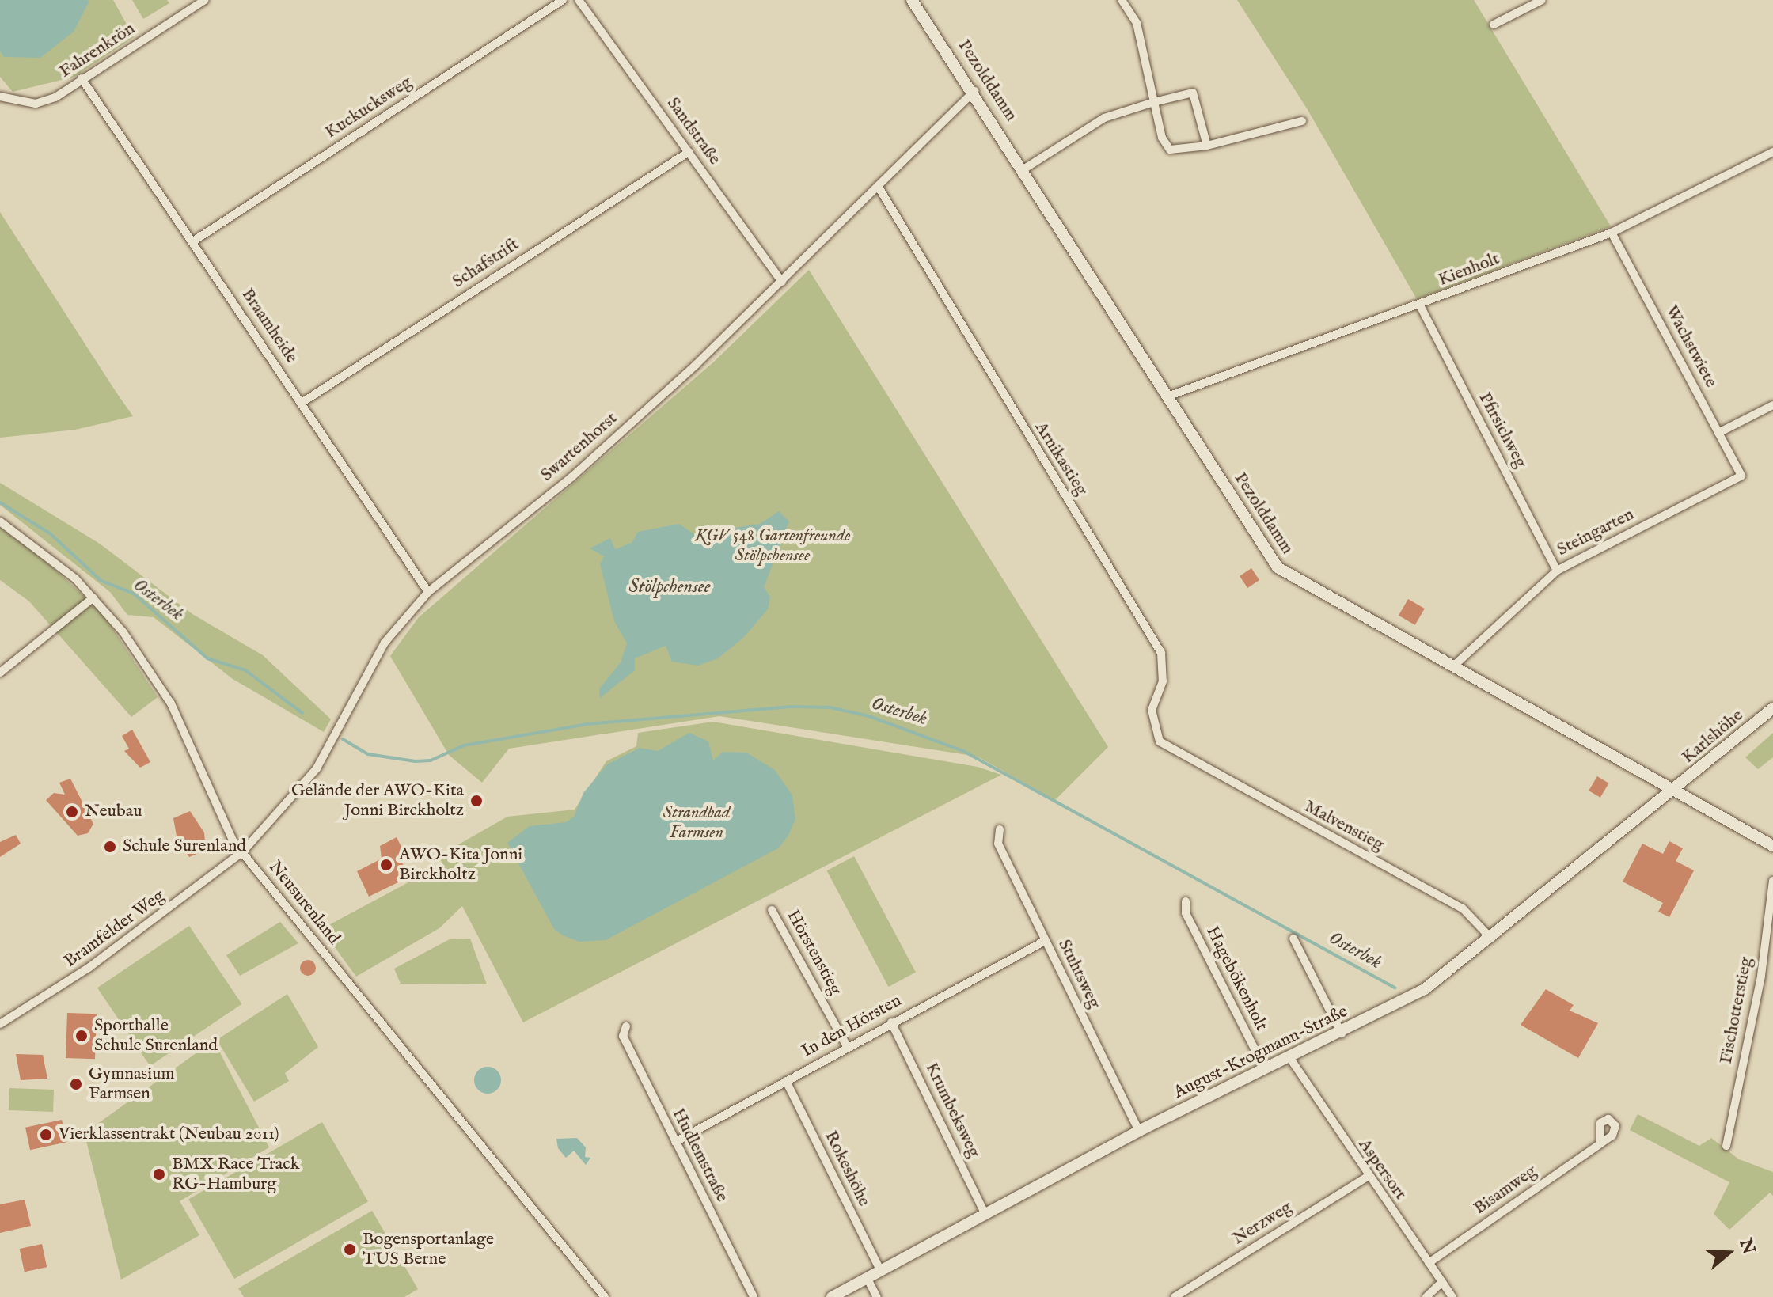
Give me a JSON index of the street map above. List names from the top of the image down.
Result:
{
  "streets": {
    "street": [
      "Fahrenkrön",
      "Pezolddamm",
      "Kuckucksweg",
      "Sandstraße",
      "Schafstrift",
      "Kienholt",
      "Braamheide",
      "Wachstwiete",
      "Pfirsichweg",
      "Swartenhorst",
      "Arnikastieg",
      "Steingarten",
      "Karlshöhe",
      "Malvenstieg",
      "Neusurenland",
      "Bramfelder Weg",
      "Hörstenstieg",
      "Stuhtsweg",
      "Hagebökenholt",
      "Fischotterstieg",
      "In den Hörsten",
      "August-Krogmann-Straße",
      "Krumbeksweg",
      "Hudlemstraße",
      "Rokeshöhe",
      "Aspersort",
      "Bisamweg",
      "Nerzweg"
    ]
  },
  "crossings": [
    ["Fahrenkrön", "Braamheide"],
    ["Pezolddamm", "Kienholt"],
    ["Pezolddamm", "Swartenhorst"],
    ["Pezolddamm", "Steingarten"],
    ["Pezolddamm", "Karlshöhe"],
    ["Pezolddamm", "August-Krogmann-Straße"],
    ["Kuckucksweg", "Braamheide"],
    ["Sandstraße", "Schafstrift"],
    ["Sandstraße", "Swartenhorst"],
    ["Schafstrift", "Braamheide"],
    ["Kienholt", "Wachstwiete"],
    ["Kienholt", "Pfirsichweg"],
    ["Braamheide", "Swartenhorst"],
    ["Wachstwiete", "Steingarten"],
    ["Pfirsichweg", "Steingarten"],
    ["Swartenhorst", "Arnikastieg"],
    ["Swartenhorst", "Neusurenland"],
    ["Swartenhorst", "Bramfelder Weg"],
    ["Arnikastieg", "Malvenstieg"],
    ["Karlshöhe", "August-Krogmann-Straße"],
    ["Malvenstieg", "August-Krogmann-Straße"],
    ["Neusurenland", "Bramfelder Weg"],
    ["Hörstenstieg", "In den Hörsten"],
    ["Stuhtsweg", "In den Hörsten"],
    ["Stuhtsweg", "August-Krogmann-Straße"],
    ["Hagebökenholt", "August-Krogmann-Straße"],
    ["In den Hörsten", "Krumbeksweg"],
    ["In den Hörsten", "Hudlemstraße"],
    ["In den Hörsten", "Rokeshöhe"],
    ["August-Krogmann-Straße", "Krumbeksweg"],
    ["August-Krogmann-Straße", "Rokeshöhe"],
    ["August-Krogmann-Straße", "Aspersort"],
    ["Aspersort", "Bisamweg"],
    ["Aspersort", "Nerzweg"]
  ],
  "water": ["Stölpchensee", "Osterbek"],
  "parks": ["KGV 548 Gartenfreunde Stölpchensee", "Strandbad Farmsen"],
  "places": [
    "Gelände der AWO-Kita Jonni Birckholtz",
    "Neubau",
    "Schule Surenland",
    "AWO-Kita Jonni Birckholtz",
    "Sporthalle Schule Surenland",
    "Gymnasium Farmsen",
    "Vierklassentrakt (Neubau 2011)",
    "BMX Race Track RG-Hamburg",
    "Bogensportanlage TUS Berne"
  ],
  "north": "right"
}
